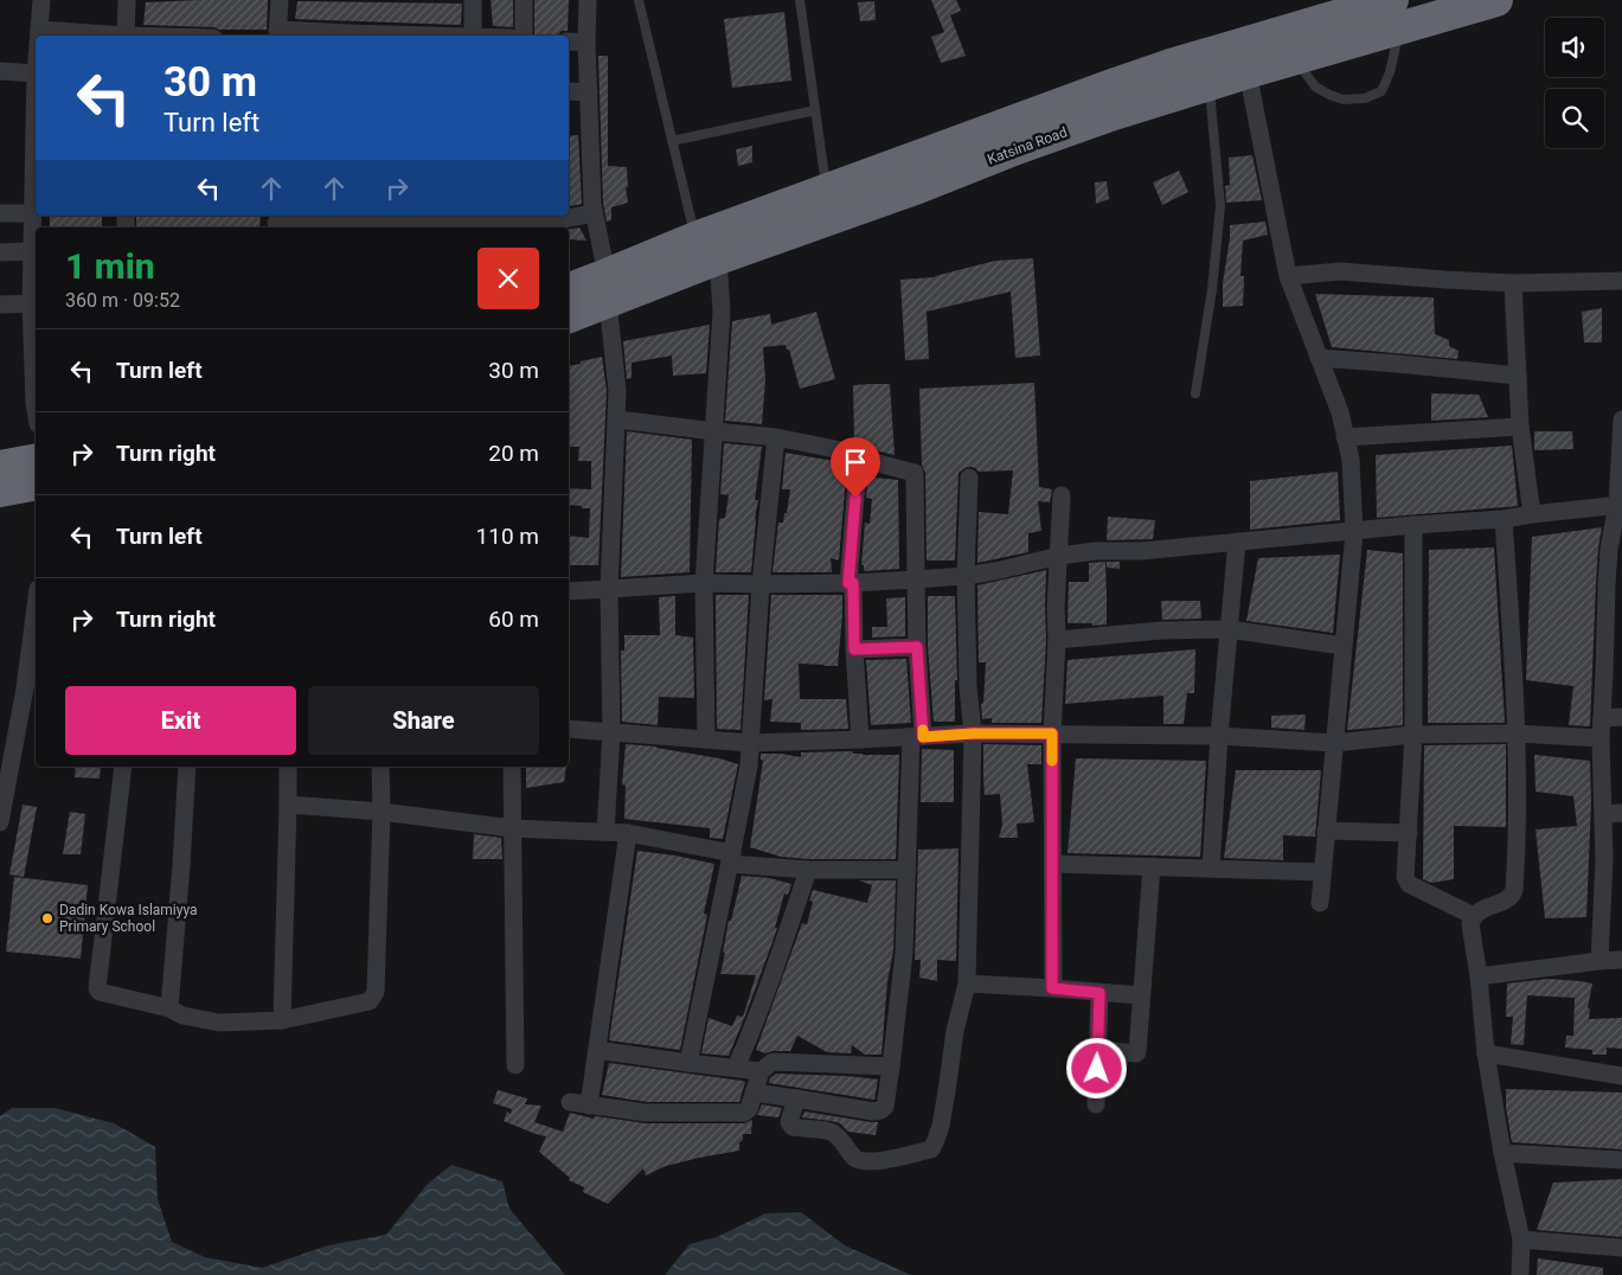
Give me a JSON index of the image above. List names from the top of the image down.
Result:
{
  "streets": {
    "highway": ["Katsina Road"]
  },
  "places": ["Dadin Kowa Islamiyya Primary School"],
  "page": {
    "turn": ["30 m", "Turn left"],
    "heading": ["1 min", "360 m · 09:52"],
    "list": [
      {
        "name": "Turn left",
        "value": "30 m"
      },
      {
        "name": "Turn right",
        "value": "20 m"
      },
      {
        "name": "Turn left",
        "value": "110 m"
      },
      {
        "name": "Turn right",
        "value": "60 m"
      }
    ],
    "buttons": ["Exit", "Share"]
  }
}
